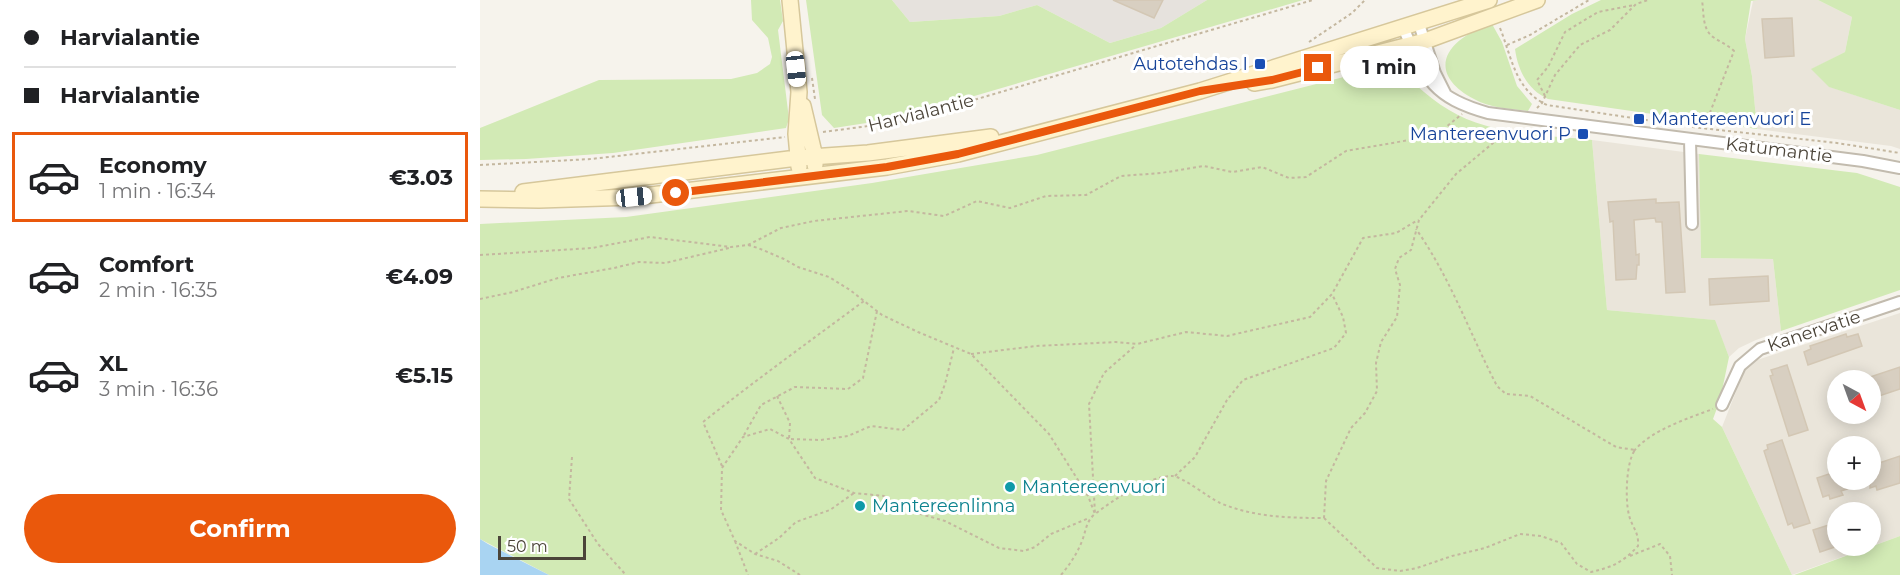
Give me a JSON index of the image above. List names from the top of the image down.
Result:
{
  "streets": {
    "main road": ["Harvialantie"],
    "street": ["Katumantie", "Kanervatie"]
  },
  "crossings": [
    ["Harvialantie", "Katumantie"]
  ],
  "places": {
    "transit": ["Autotehdas I", "Mantereenvuori E", "Mantereenvuori P"],
    "other": ["Mantereenvuori", "Mantereenlinna"]
  },
  "scale_bar": "50 m",
  "north": "bottom right",
  "page": {
    "banner": ["Harvialantie", "Harvialantie"],
    "bubble": "1 min",
    "list": [
      {
        "name": "Economy",
        "note": "1 min · 16:34",
        "value": "€3.03"
      },
      {
        "name": "Comfort",
        "note": "2 min · 16:35",
        "value": "€4.09"
      },
      {
        "name": "XL",
        "note": "3 min · 16:36",
        "value": "€5.15"
      }
    ],
    "map_buttons": ["+", "−"],
    "buttons": "Confirm",
    "scale": "50 m"
  }
}
